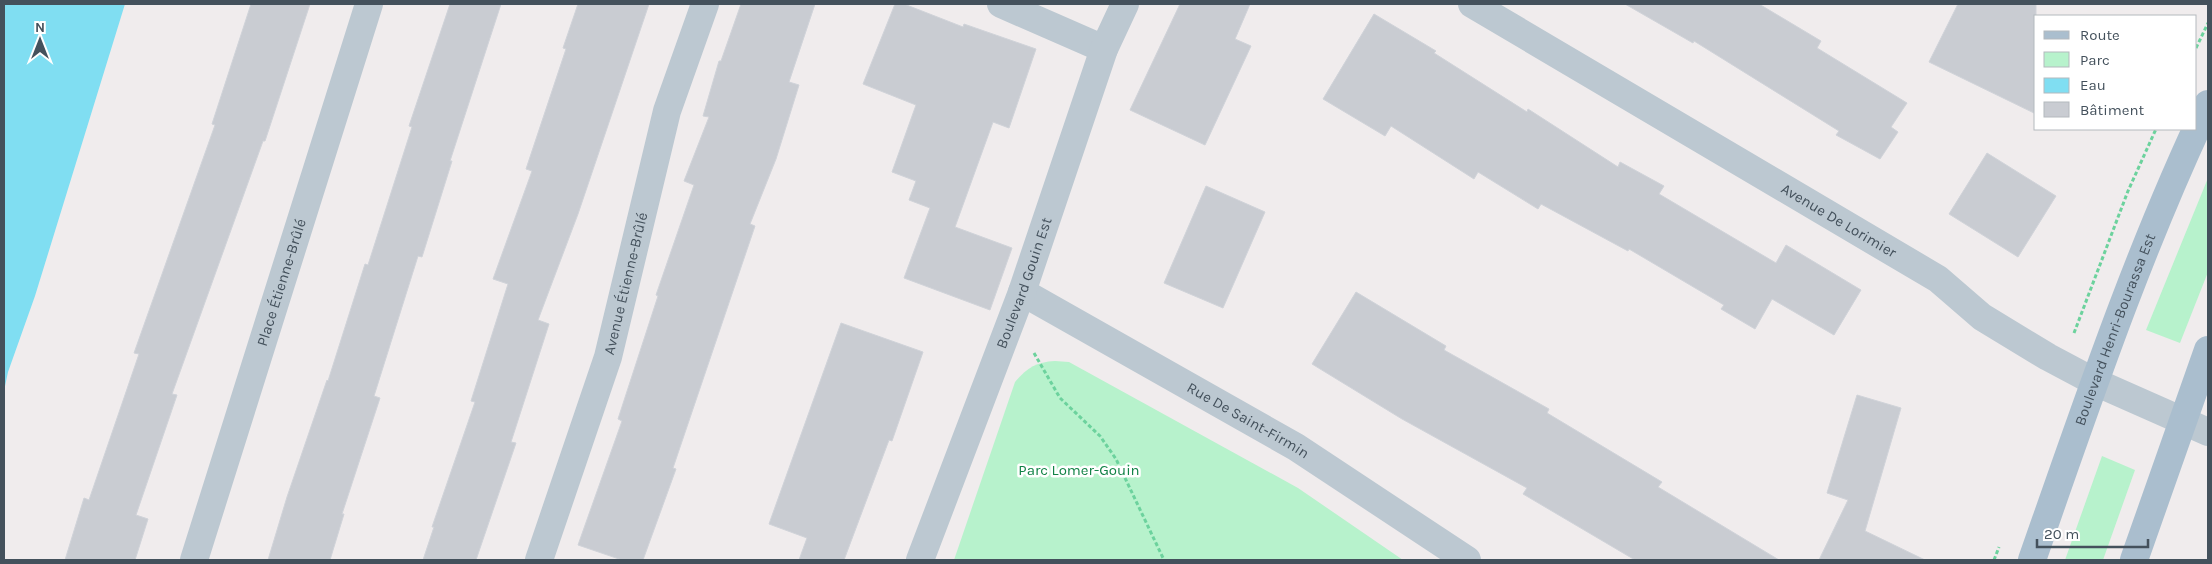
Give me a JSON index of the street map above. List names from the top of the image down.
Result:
{
  "streets": {
    "main road": ["Boulevard Henri-Bourassa Est"],
    "street": [
      "Avenue De Lorimier",
      "Place Étienne-Brûlé",
      "Boulevard Gouin Est",
      "Avenue Étienne-Brûlé",
      "Rue De Saint-Firmin"
    ]
  },
  "crossings": [
    ["Avenue De Lorimier", "Boulevard Henri-Bourassa Est"],
    ["Boulevard Gouin Est", "Rue De Saint-Firmin"]
  ],
  "parks": ["Parc Lomer-Gouin"],
  "legend": [
    "Route",
    "Parc",
    "Eau",
    "Bâtiment"
  ],
  "scale_bar": "20 m",
  "north": "top"
}
